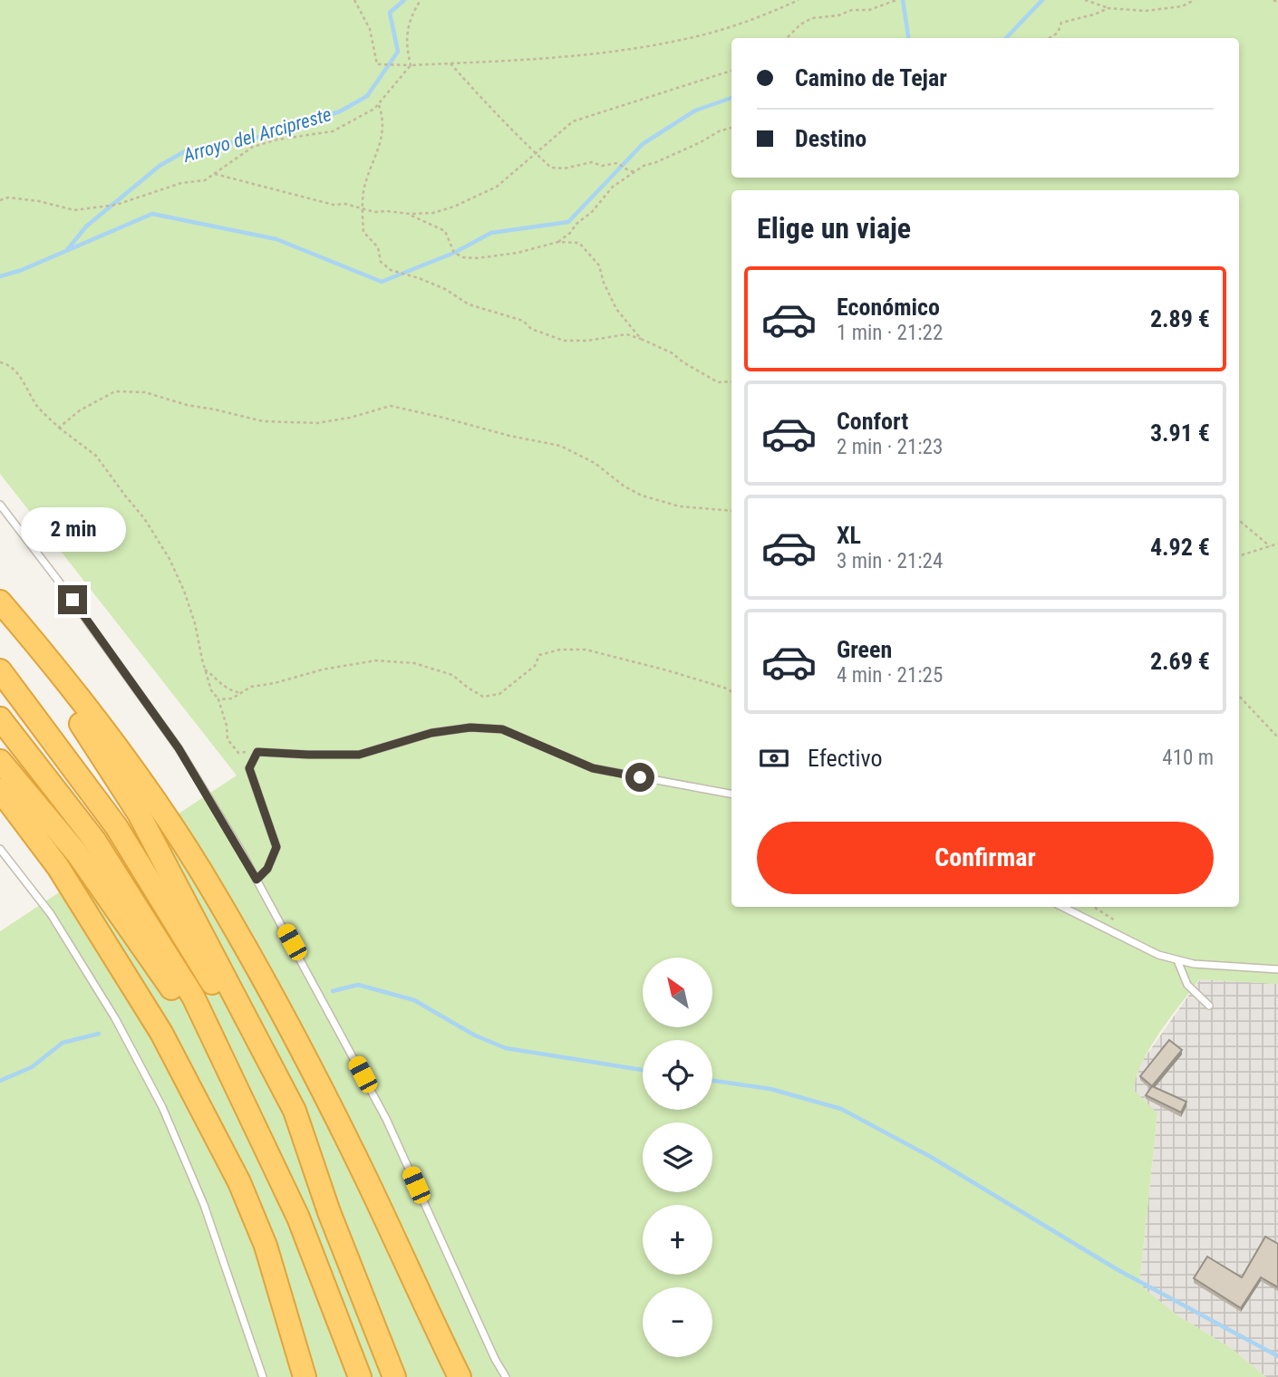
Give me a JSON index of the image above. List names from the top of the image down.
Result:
{
  "water": ["Arroyo del Arcipreste"],
  "north": "top left",
  "page": {
    "banner": ["Camino de Tejar", "Destino"],
    "heading": "Elige un viaje",
    "list": [
      {
        "name": "Económico",
        "note": "1 min · 21:22",
        "value": "2.89 €"
      },
      {
        "name": "Confort",
        "note": "2 min · 21:23",
        "value": "3.91 €"
      },
      {
        "name": "XL",
        "note": "3 min · 21:24",
        "value": "4.92 €"
      },
      {
        "name": "Green",
        "note": "4 min · 21:25",
        "value": "2.69 €"
      }
    ],
    "bubble": "2 min",
    "pay": ["Efectivo", "410 m"],
    "buttons": "Confirmar",
    "map_buttons": ["+", "−"]
  }
}
